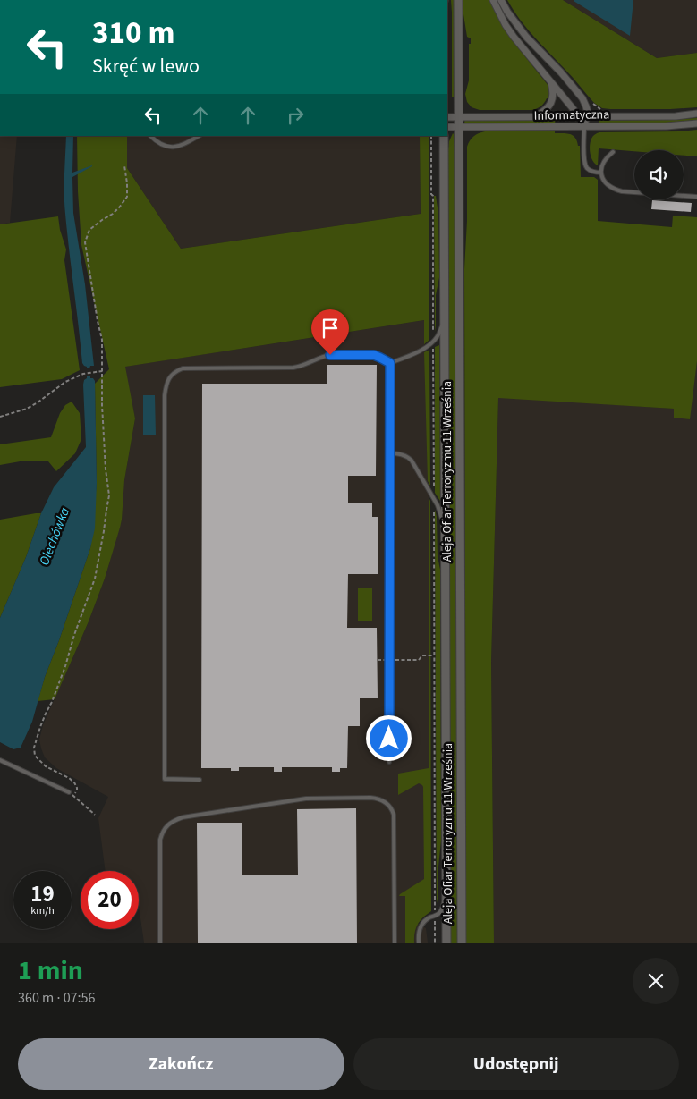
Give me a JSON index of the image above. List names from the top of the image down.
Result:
{
  "streets": {
    "street": ["Informatyczna", "Aleja Ofiar Terroryzmu 11 Września"]
  },
  "crossings": [
    ["Informatyczna", "Aleja Ofiar Terroryzmu 11 Września"]
  ],
  "water": ["Olechówka"],
  "page": {
    "turn": ["310 m", "Skręć w lewo"],
    "speed": "19 km/h",
    "limit": "20",
    "heading": ["1 min", "360 m · 07:56"],
    "buttons": ["Zakończ", "Udostępnij"]
  }
}
